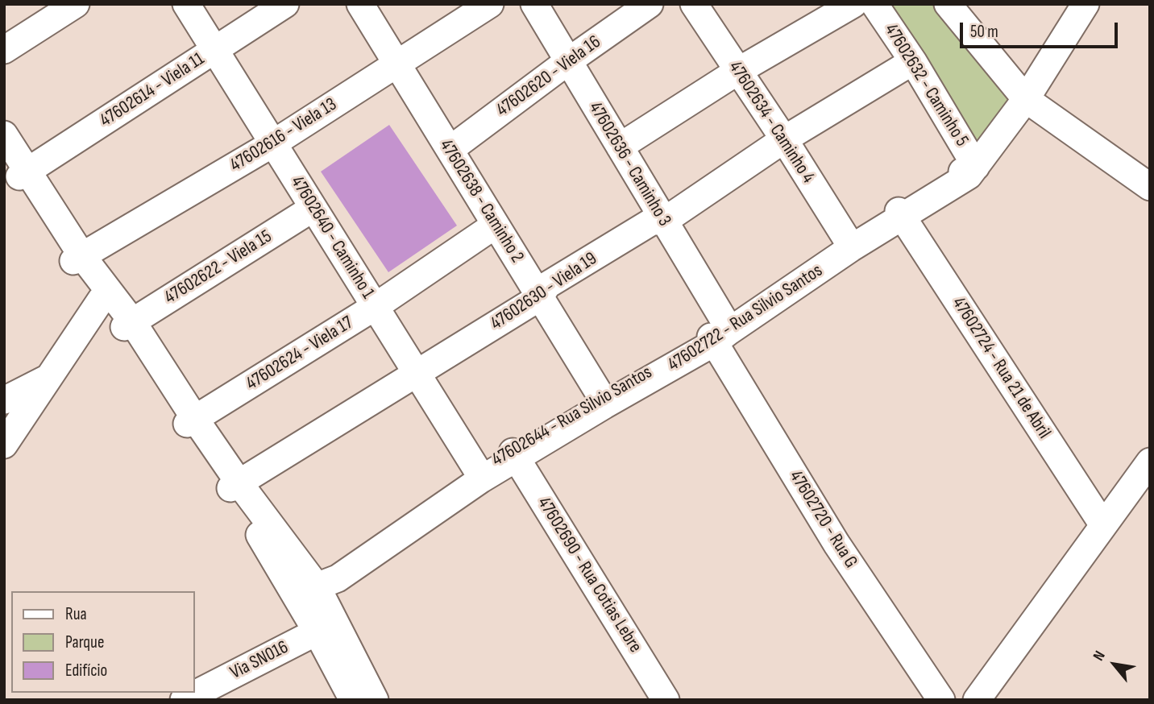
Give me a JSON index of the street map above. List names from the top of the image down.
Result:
{
  "streets": {
    "street": [
      "47602620 - Viela 16",
      "47602632 - Caminho 5",
      "47602614 - Viela 11",
      "47602634 - Caminho 4",
      "47602616 - Viela 13",
      "47602636 - Caminho 3",
      "47602638 - Caminho 2",
      "47602640 - Caminho 1",
      "47602622 - Viela 15",
      "47602630 - Viela 19",
      "47602722 - Rua Silvio Santos",
      "47602624 - Viela 17",
      "47602724 - Rua 21 de Abril",
      "47602644 - Rua Silvio Santos",
      "47602720 - Rua G",
      "47602690 - Rua Cotias Lebre",
      "Via SN016"
    ]
  },
  "crossings": [
    ["47602620 - Viela 16", "47602636 - Caminho 3"],
    ["47602620 - Viela 16", "47602638 - Caminho 2"],
    ["47602632 - Caminho 5", "47602630 - Viela 19"],
    ["47602632 - Caminho 5", "47602644 - Rua Silvio Santos"],
    ["47602614 - Viela 11", "47602640 - Caminho 1"],
    ["47602634 - Caminho 4", "47602630 - Viela 19"],
    ["47602634 - Caminho 4", "47602644 - Rua Silvio Santos"],
    ["47602616 - Viela 13", "47602638 - Caminho 2"],
    ["47602616 - Viela 13", "47602640 - Caminho 1"],
    ["47602636 - Caminho 3", "47602630 - Viela 19"],
    ["47602636 - Caminho 3", "47602722 - Rua Silvio Santos"],
    ["47602636 - Caminho 3", "47602644 - Rua Silvio Santos"],
    ["47602636 - Caminho 3", "47602720 - Rua G"],
    ["47602638 - Caminho 2", "47602630 - Viela 19"],
    ["47602638 - Caminho 2", "47602624 - Viela 17"],
    ["47602638 - Caminho 2", "47602644 - Rua Silvio Santos"],
    ["47602640 - Caminho 1", "47602622 - Viela 15"],
    ["47602640 - Caminho 1", "47602630 - Viela 19"],
    ["47602640 - Caminho 1", "47602624 - Viela 17"],
    ["47602640 - Caminho 1", "47602644 - Rua Silvio Santos"],
    ["47602722 - Rua Silvio Santos", "47602724 - Rua 21 de Abril"],
    ["47602722 - Rua Silvio Santos", "47602644 - Rua Silvio Santos"],
    ["47602722 - Rua Silvio Santos", "47602720 - Rua G"],
    ["47602722 - Rua Silvio Santos", "47602690 - Rua Cotias Lebre"],
    ["47602724 - Rua 21 de Abril", "47602644 - Rua Silvio Santos"],
    ["47602644 - Rua Silvio Santos", "47602720 - Rua G"],
    ["47602644 - Rua Silvio Santos", "47602690 - Rua Cotias Lebre"]
  ],
  "legend": ["Rua", "Parque", "Edifício"],
  "scale_bar": "50 m",
  "north": "top left"
}
